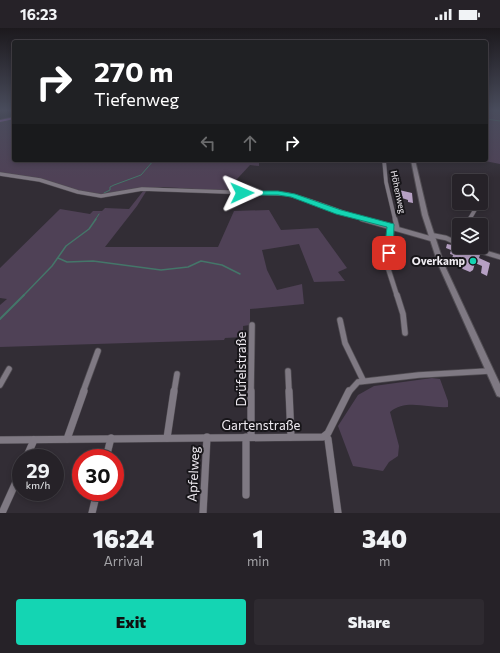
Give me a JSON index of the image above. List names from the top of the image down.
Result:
{
  "streets": {
    "street": [
      "Höhenweg",
      "Drüfelstraße",
      "Gartenstraße",
      "Apfelweg"
    ]
  },
  "crossings": [
    ["Drüfelstraße", "Gartenstraße"],
    ["Gartenstraße", "Apfelweg"]
  ],
  "places": ["Overkamp"],
  "page": {
    "status": "16:23",
    "turn": ["270 m", "Tiefenweg"],
    "speed": "29 km/h",
    "limit": "30",
    "eta": [
      "16:24",
      "Arrival",
      "1",
      "min",
      "340",
      "m"
    ],
    "buttons": ["Exit", "Share"]
  }
}
